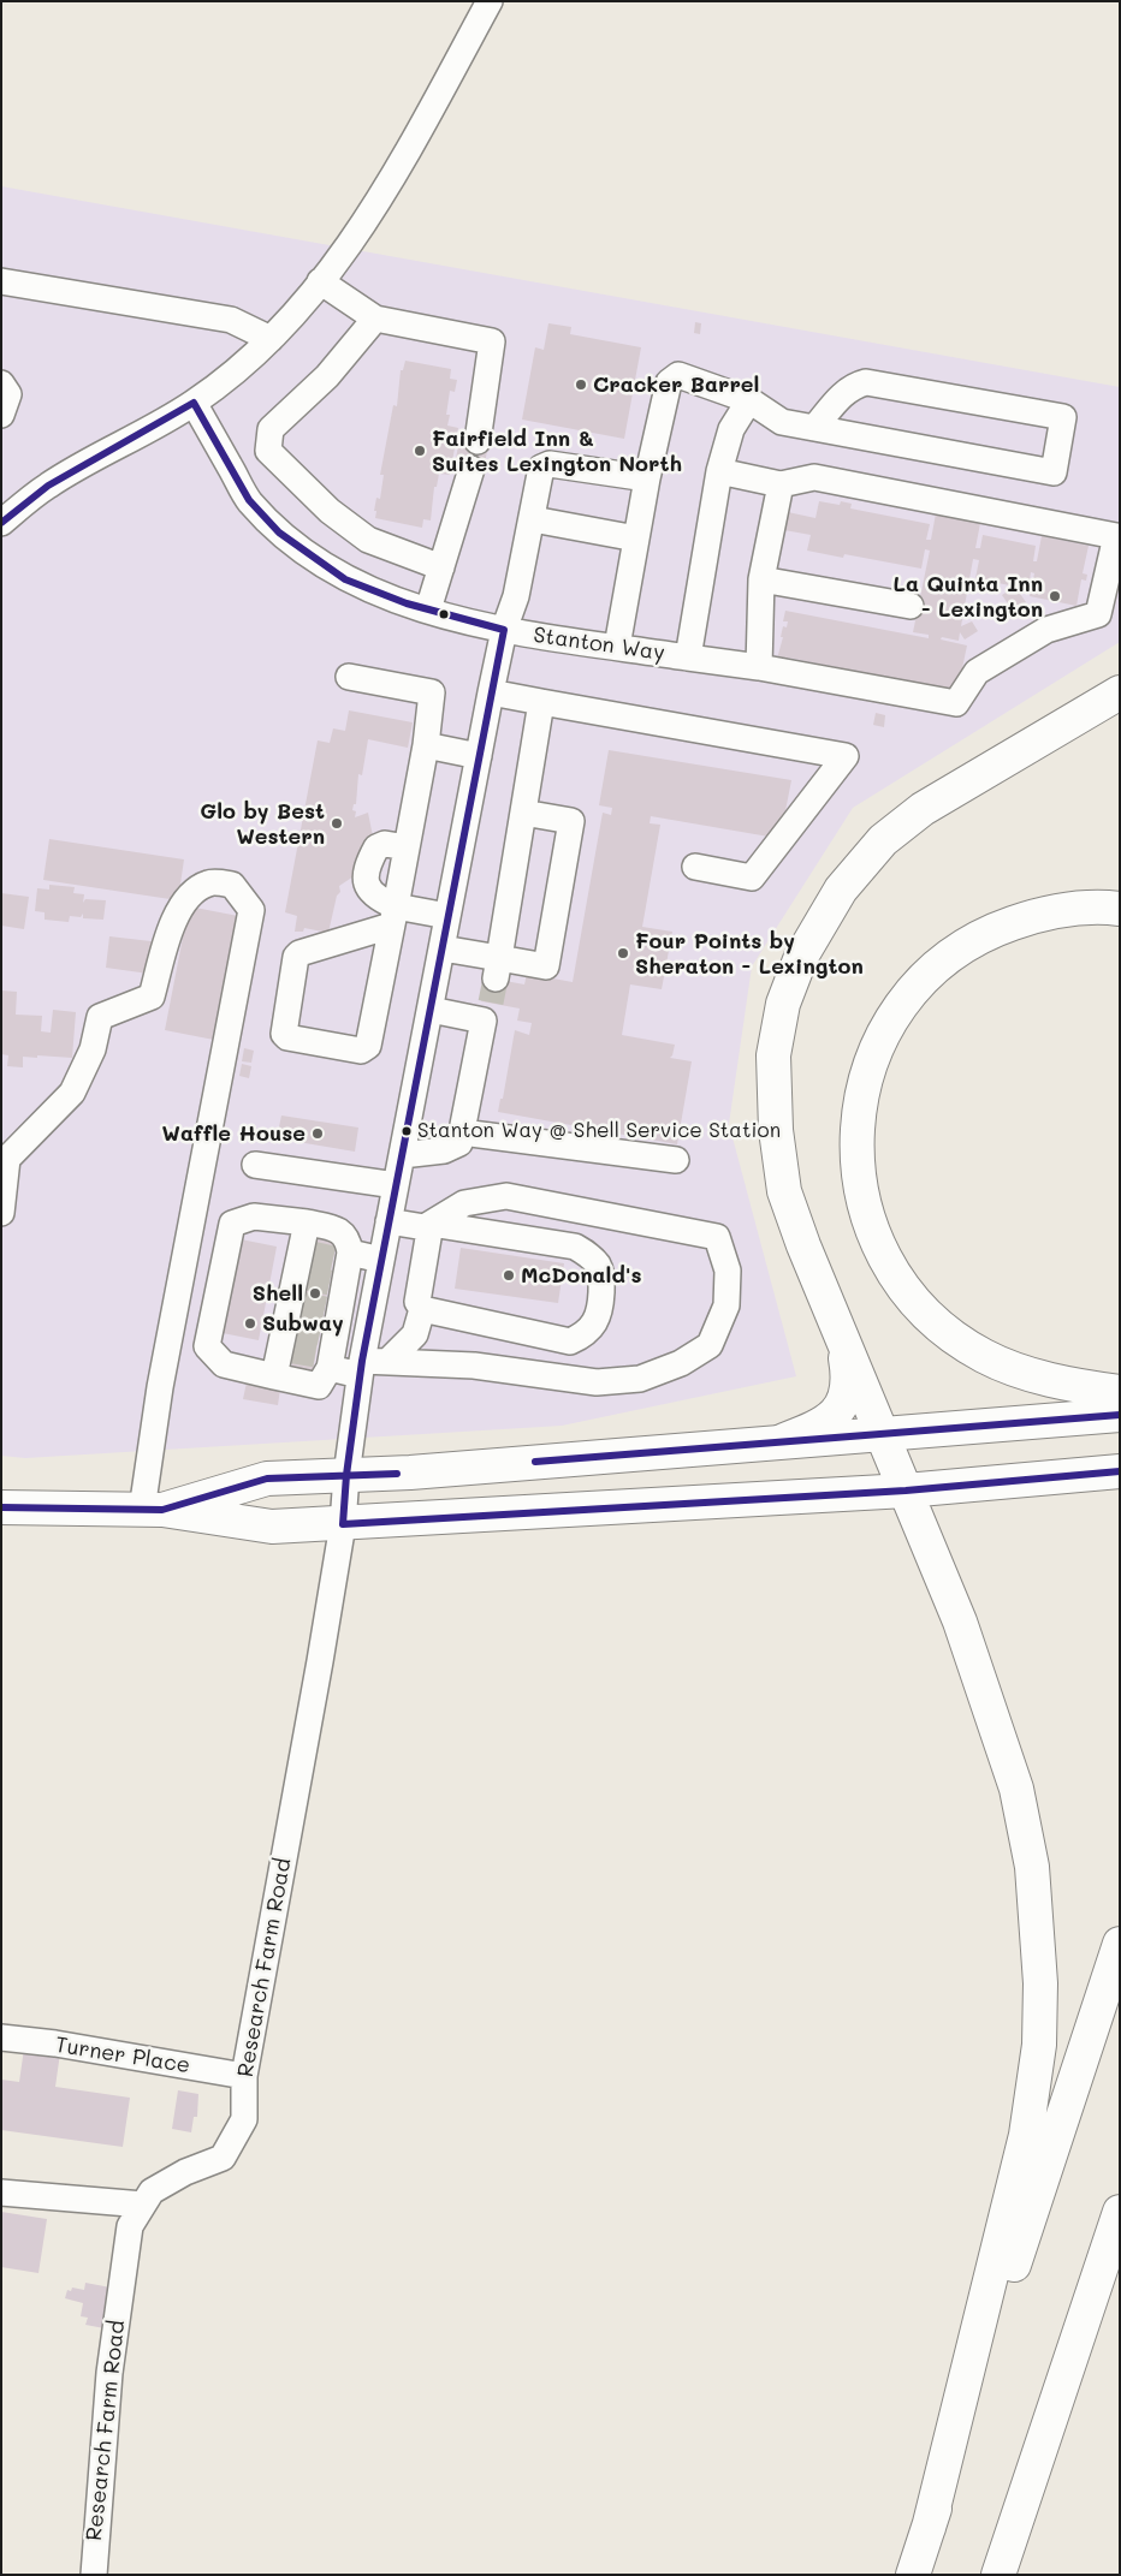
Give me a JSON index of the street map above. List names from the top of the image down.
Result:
{
  "streets": {
    "street": ["Stanton Way", "Research Farm Road", "Turner Place"]
  },
  "crossings": [
    ["Stanton Way", "Research Farm Road"],
    ["Research Farm Road", "Turner Place"]
  ],
  "places": [
    "Cracker Barrel",
    "Fairfield Inn & Suites Lexington North",
    "La Quinta Inn - Lexington",
    "Glo by Best Western",
    "Four Points by Sheraton - Lexington",
    "Stanton Way @ Shell Service Station",
    "Waffle House",
    "McDonald's",
    "Shell",
    "Subway"
  ]
}
